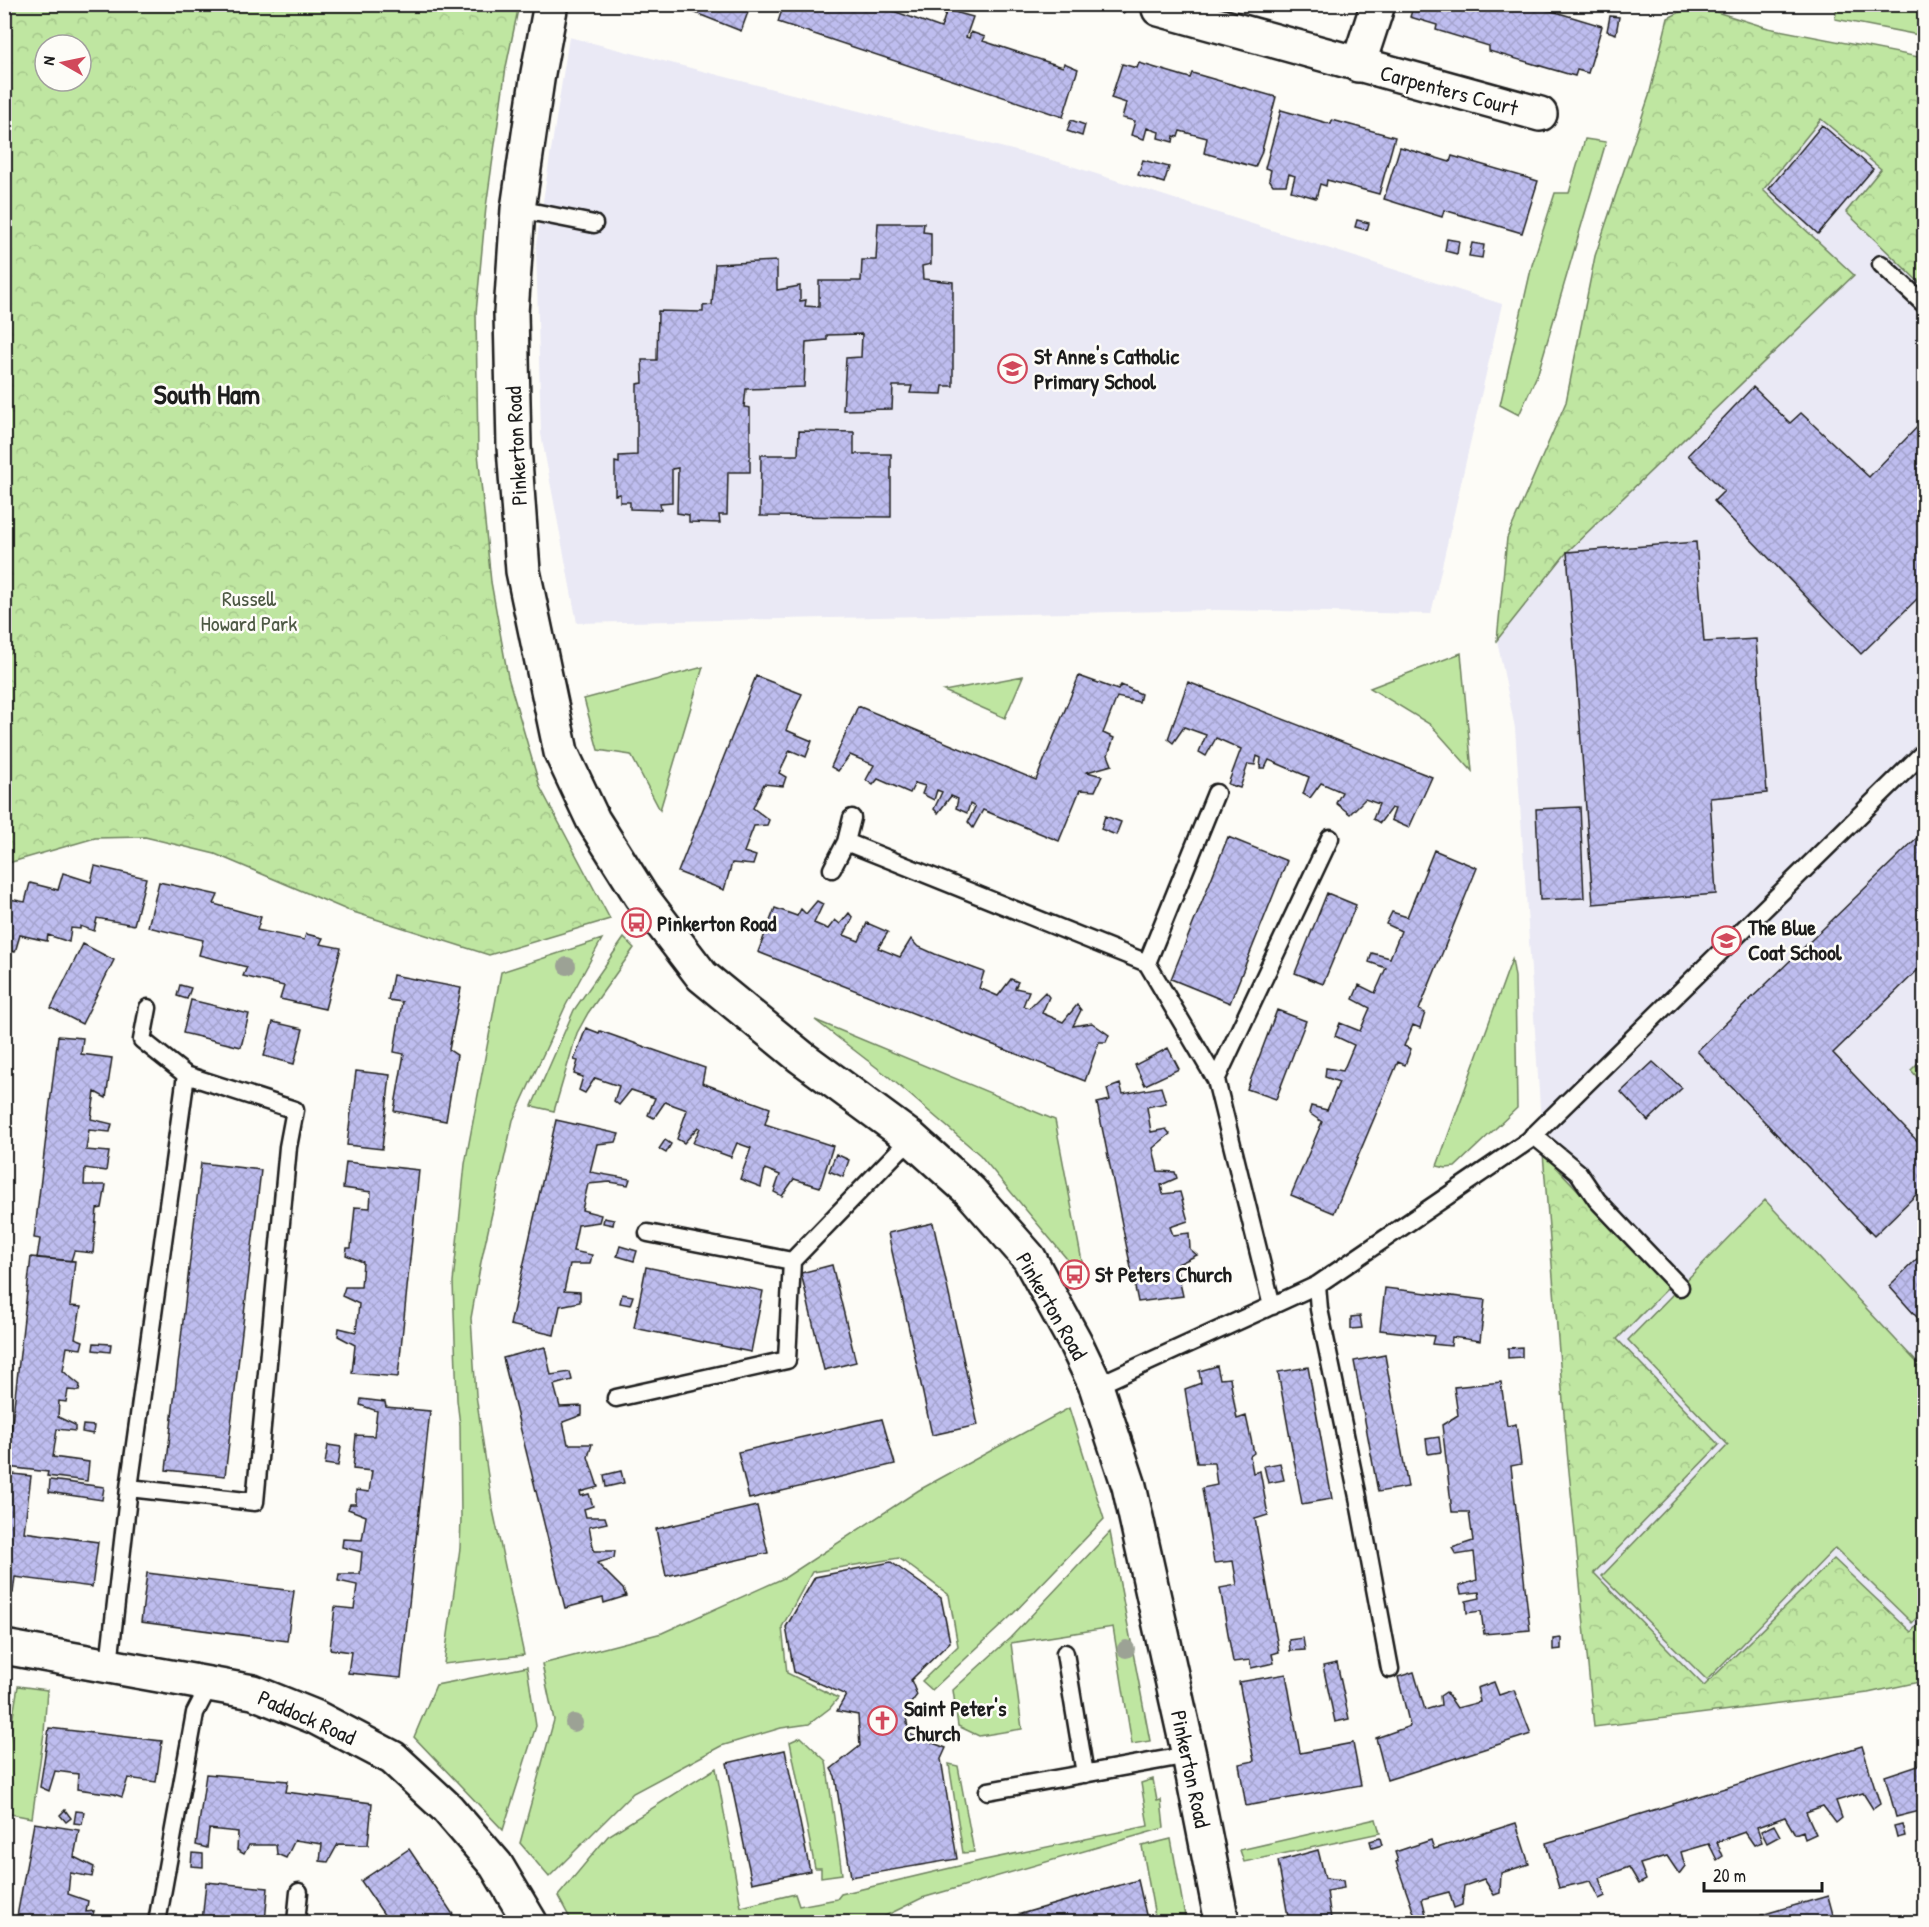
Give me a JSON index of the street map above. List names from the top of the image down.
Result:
{
  "streets": {
    "street": ["Carpenters Court", "Pinkerton Road", "Paddock Road"]
  },
  "districts": ["South Ham"],
  "parks": ["Russell Howard Park"],
  "places": {
    "school or university": ["St Anne's Catholic Primary School", "The Blue Coat School"],
    "bus stop": ["Pinkerton Road", "St Peters Church"],
    "church": ["Saint Peter's Church"]
  },
  "scale_bar": "20 m",
  "north": "left"
}
